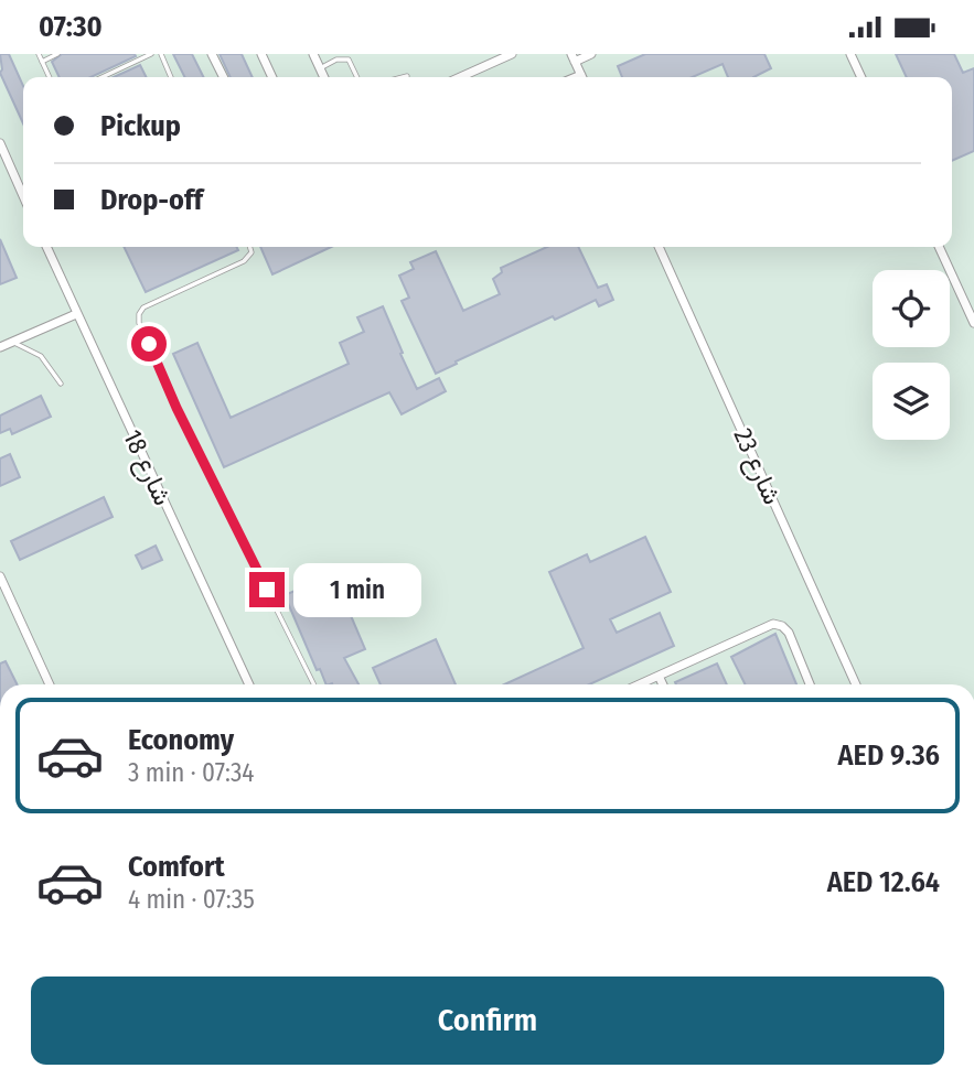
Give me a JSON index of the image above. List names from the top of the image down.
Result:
{
  "streets": {
    "street": ["شارع 23", "شارع 18"]
  },
  "page": {
    "status": "07:30",
    "banner": ["Pickup", "Drop-off"],
    "bubble": "1 min",
    "list": [
      {
        "name": "Economy",
        "note": "3 min · 07:34",
        "value": "AED 9.36"
      },
      {
        "name": "Comfort",
        "note": "4 min · 07:35",
        "value": "AED 12.64"
      }
    ],
    "buttons": "Confirm"
  }
}
